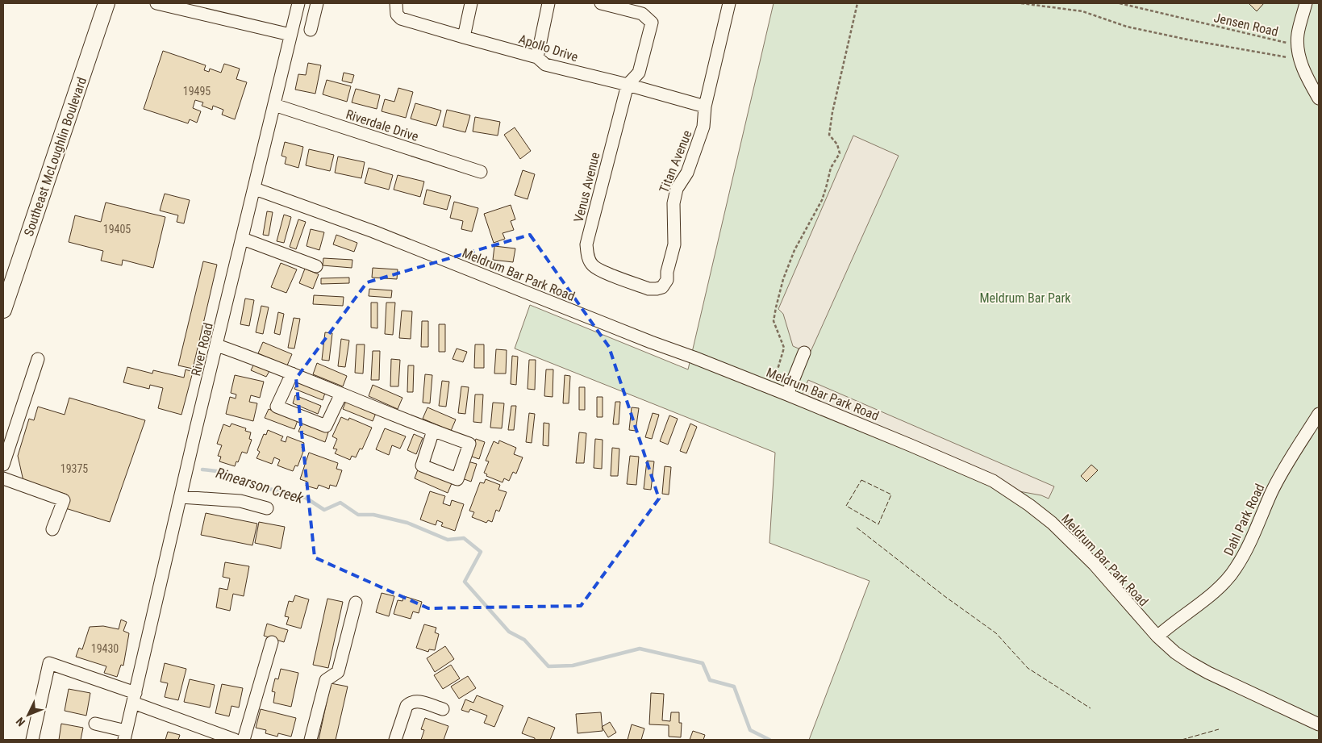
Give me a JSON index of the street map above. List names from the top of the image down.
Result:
{
  "streets": {
    "main road": ["Southeast McLoughlin Boulevard"],
    "street": [
      "Apollo Drive",
      "Riverdale Drive",
      "Titan Avenue",
      "Venus Avenue",
      "Meldrum Bar Park Road",
      "River Road",
      "Dahl Park Road"
    ],
    "path": ["Jensen Road"]
  },
  "crossings": [
    ["Apollo Drive", "Titan Avenue"],
    ["Apollo Drive", "Venus Avenue"],
    ["Riverdale Drive", "River Road"],
    ["Titan Avenue", "Venus Avenue"],
    ["Meldrum Bar Park Road", "River Road"],
    ["Meldrum Bar Park Road", "Dahl Park Road"]
  ],
  "water": ["Rinearson Creek"],
  "parks": ["Meldrum Bar Park"],
  "house_numbers": [
    "19495",
    "19405",
    "19375",
    "19430"
  ],
  "north": "bottom left"
}
